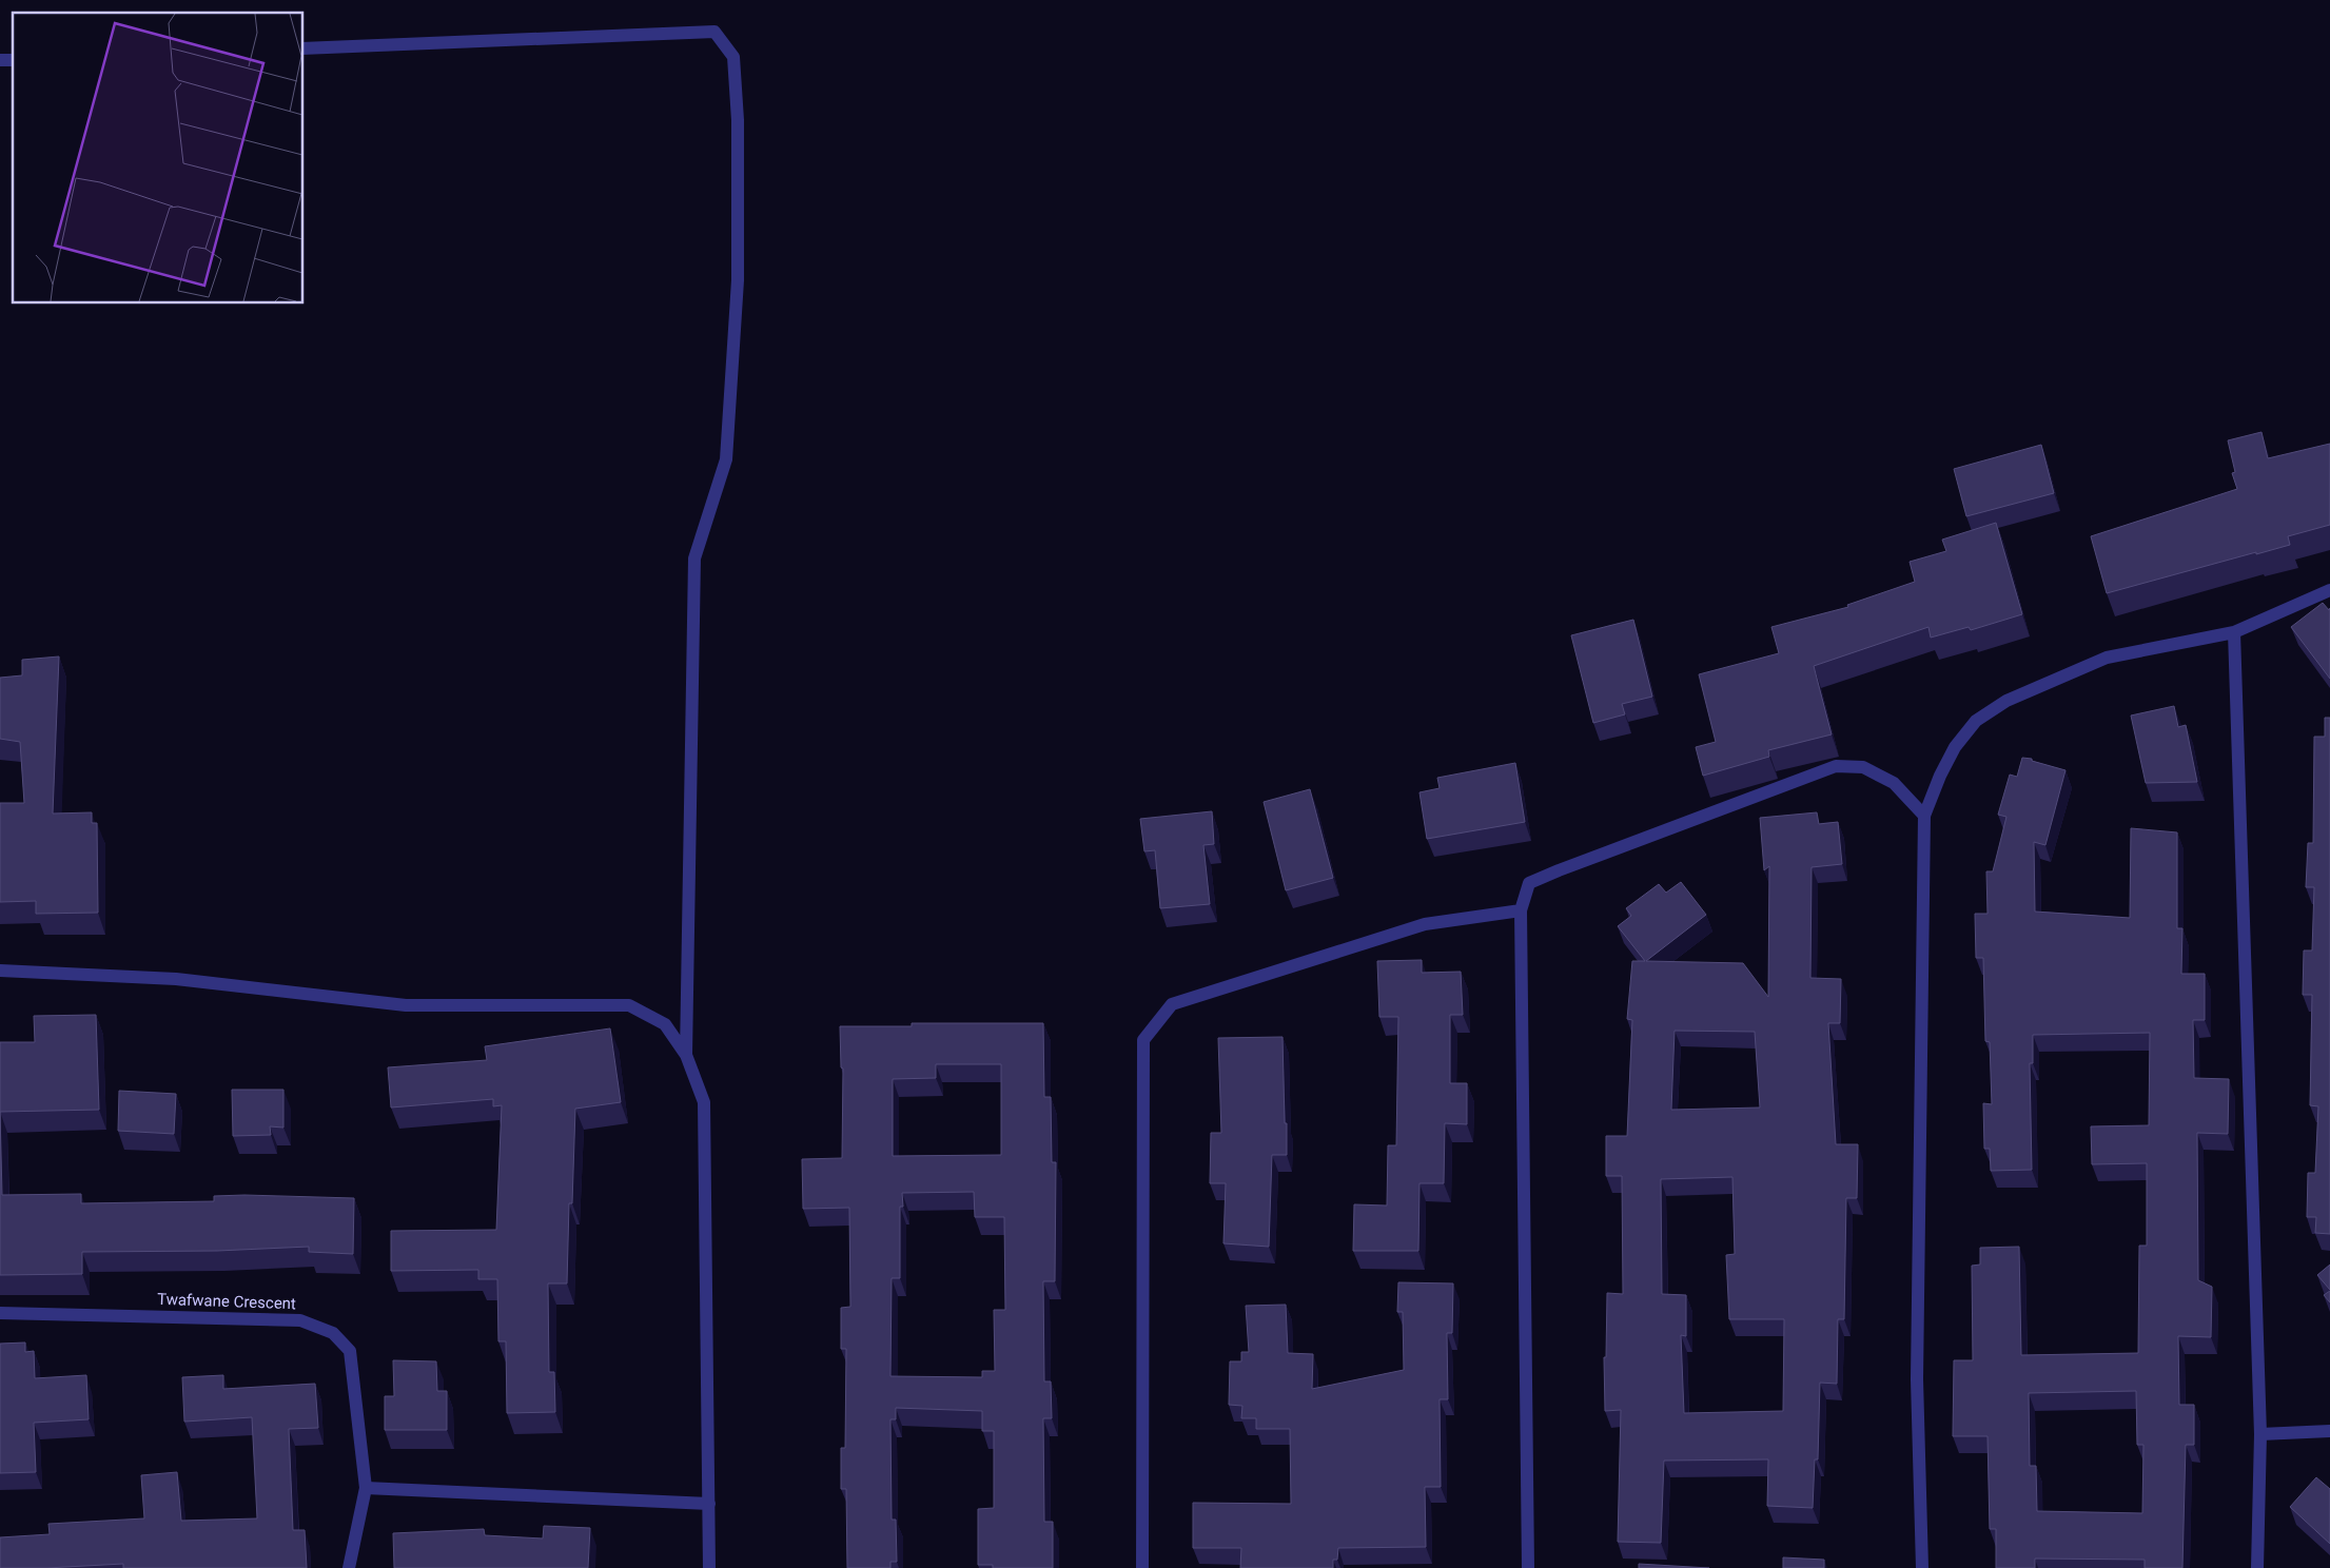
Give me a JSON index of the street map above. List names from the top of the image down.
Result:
{
  "streets": {
    "street": ["Twafwane Crescent"]
  }
}
